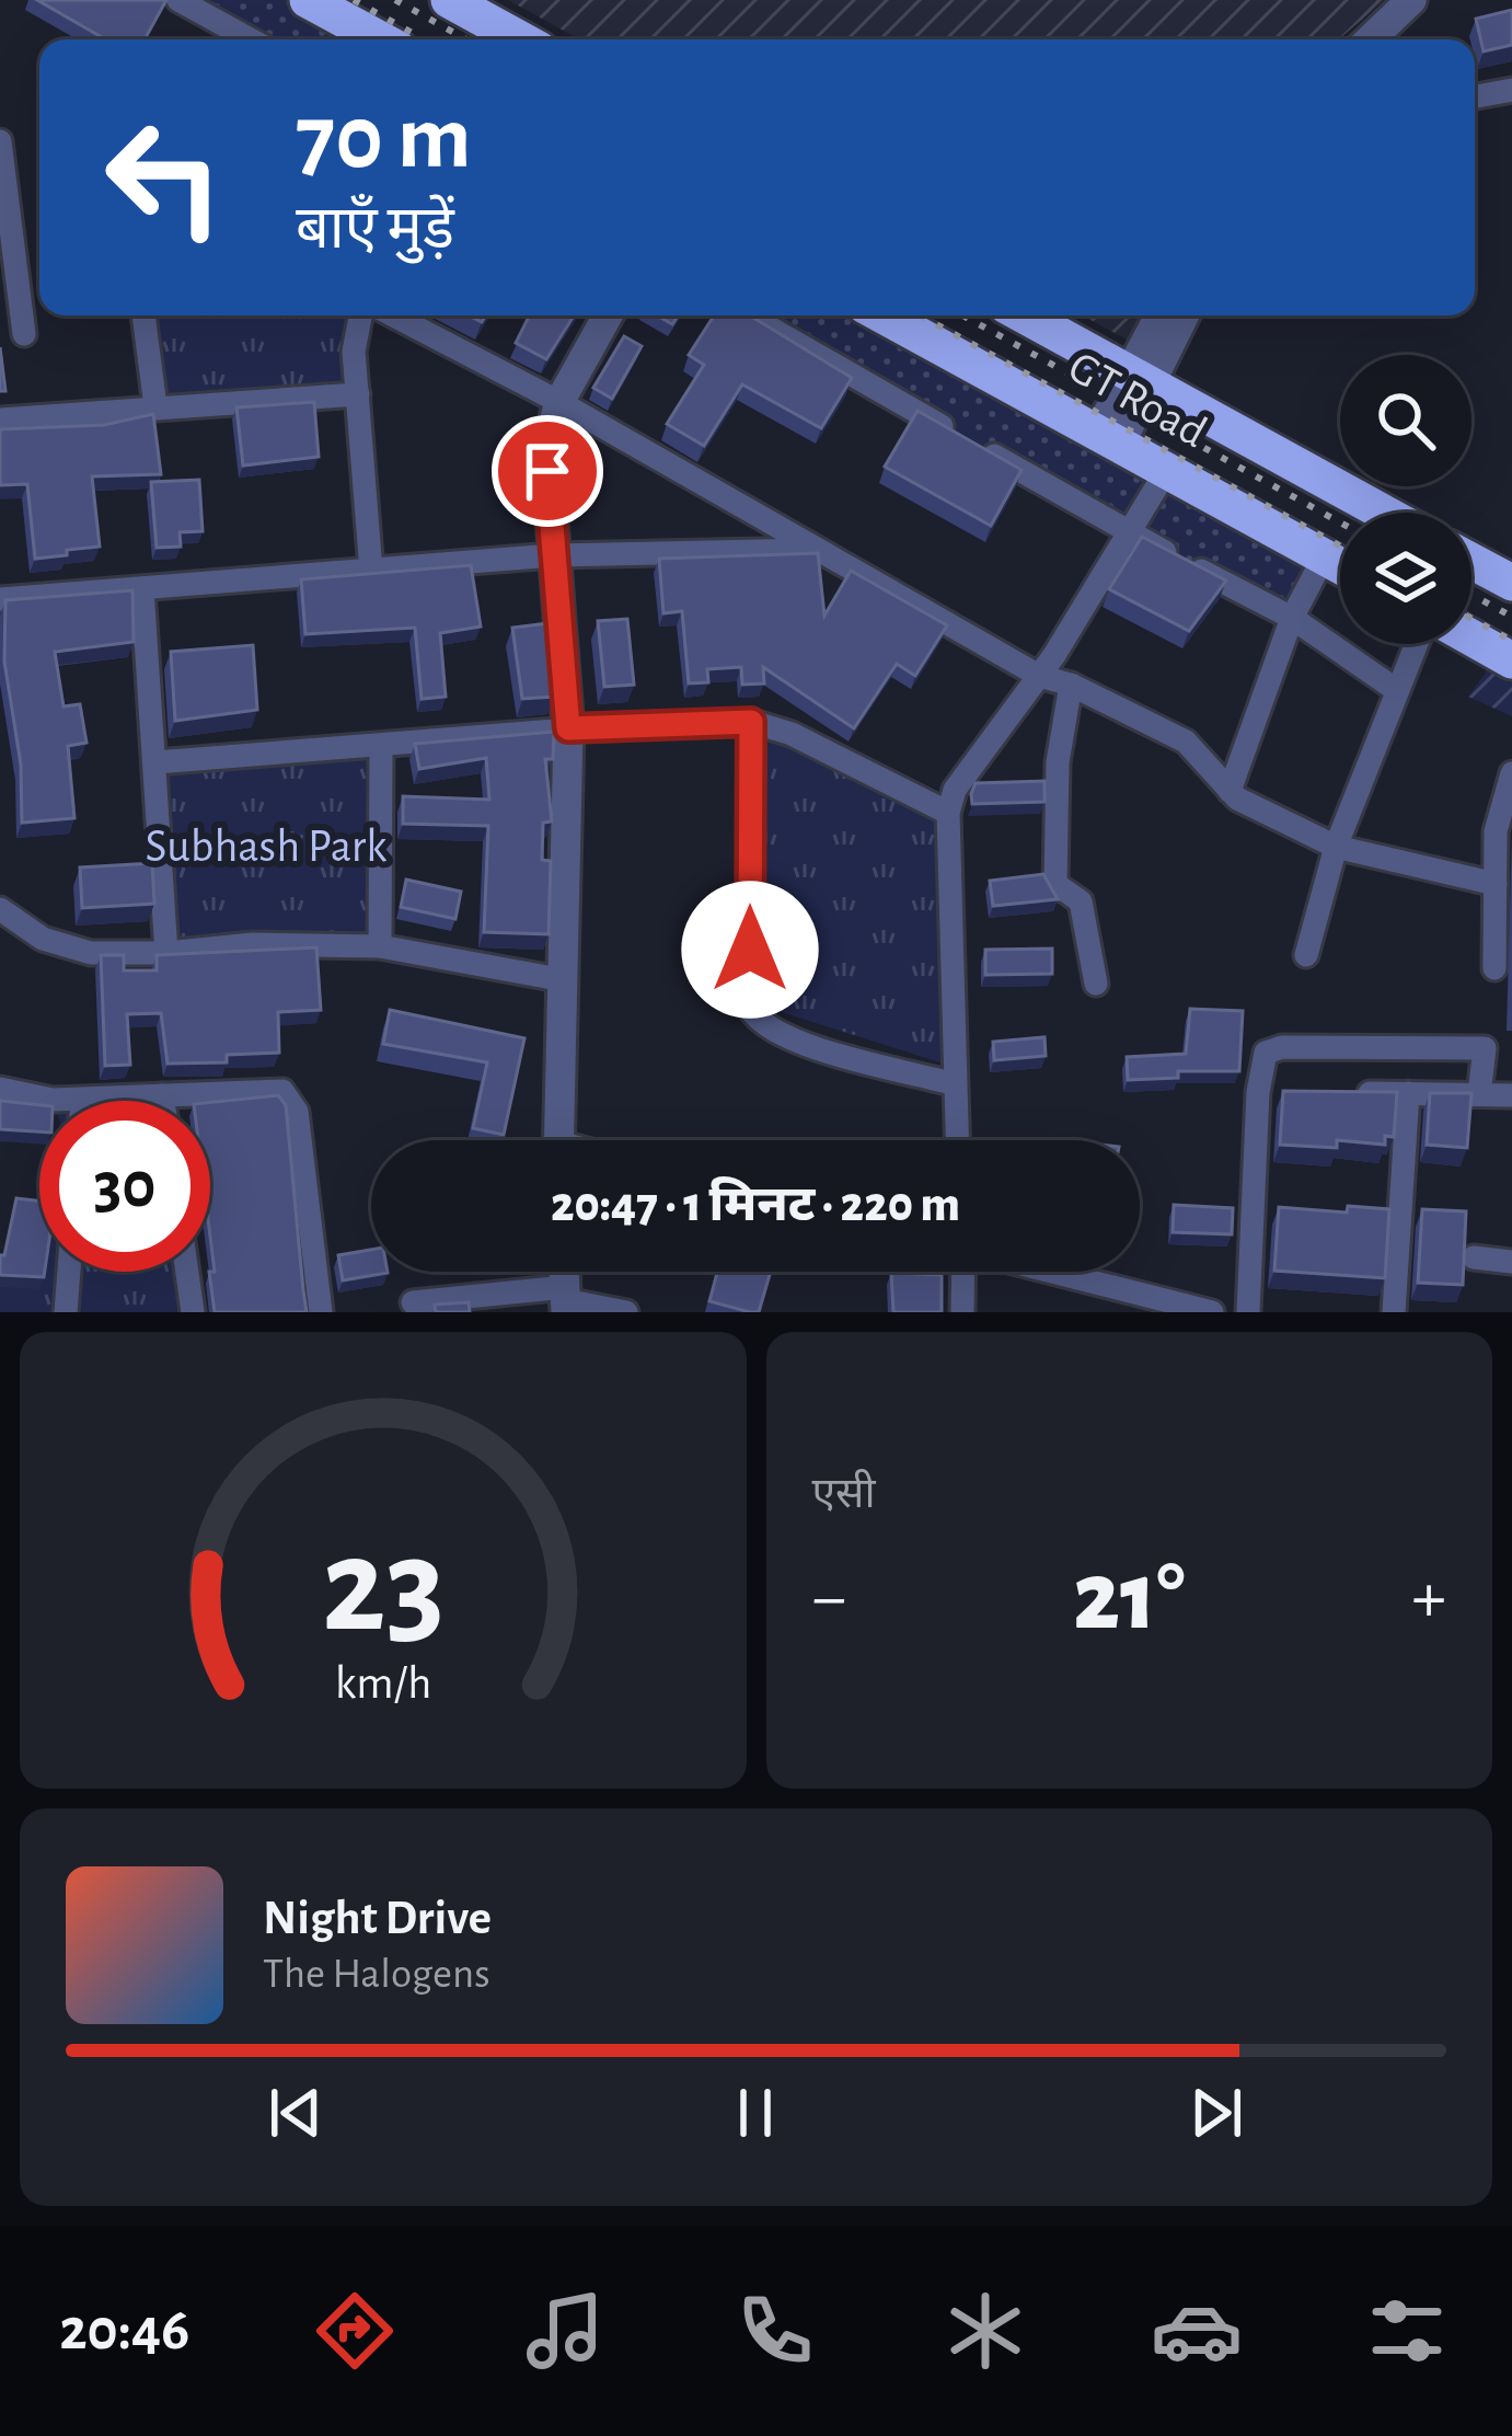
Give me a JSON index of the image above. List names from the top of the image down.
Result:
{
  "streets": {
    "highway": ["GT Road"]
  },
  "parks": ["Subhash Park"],
  "page": {
    "turn": ["70 m", "बाएँ मुड़ें"],
    "limit": "30",
    "trip": "20:47 · 1 मिनट · 220 m",
    "tile": "एसी",
    "heat": ["−", "21°", "+"],
    "song": ["Night Drive", "The Halogens"],
    "tabs": "20:46",
    "gauge": ["23", "km/h"]
  }
}
